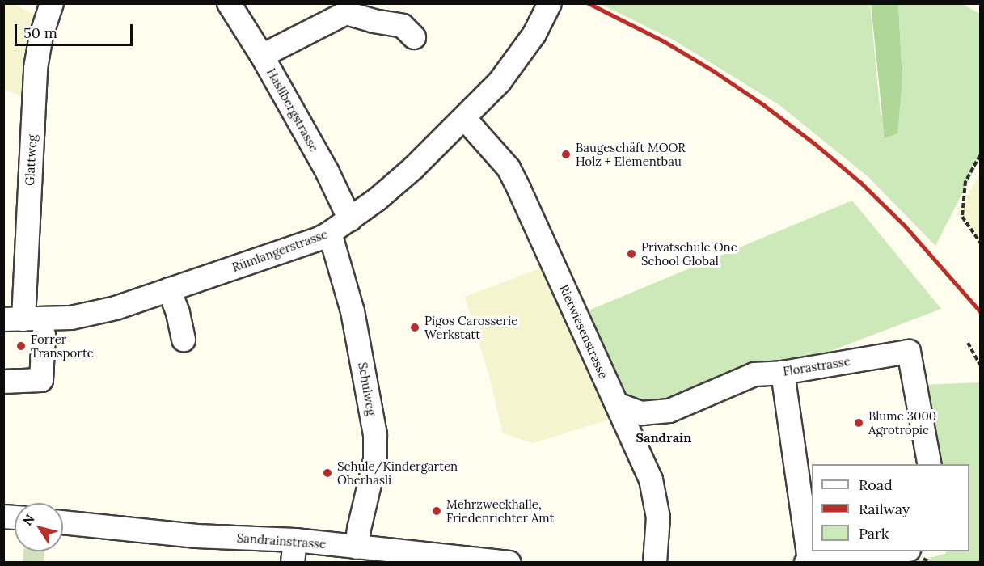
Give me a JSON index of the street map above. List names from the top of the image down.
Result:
{
  "streets": {
    "street": [
      "Haslibergstrasse",
      "Glattweg",
      "Rümlangerstrasse",
      "Rietwiesenstrasse",
      "Florastrasse",
      "Schulweg",
      "Sandrainstrasse"
    ]
  },
  "crossings": [
    ["Haslibergstrasse", "Rümlangerstrasse"],
    ["Glattweg", "Rümlangerstrasse"],
    ["Rümlangerstrasse", "Rietwiesenstrasse"],
    ["Rümlangerstrasse", "Schulweg"],
    ["Rietwiesenstrasse", "Florastrasse"],
    ["Schulweg", "Sandrainstrasse"]
  ],
  "districts": ["Sandrain"],
  "places": [
    "Baugeschäft MOOR Holz + Elementbau",
    "Privatschule One School Global",
    "Pigos Carosserie Werkstatt",
    "Forrer Transporte",
    "Blume 3000 Agrotropic",
    "Schule/Kindergarten Oberhasli",
    "Mehrzweckhalle, Friedenrichter Amt"
  ],
  "legend": ["Road", "Railway", "Park"],
  "scale_bar": "50 m",
  "north": "top left"
}
